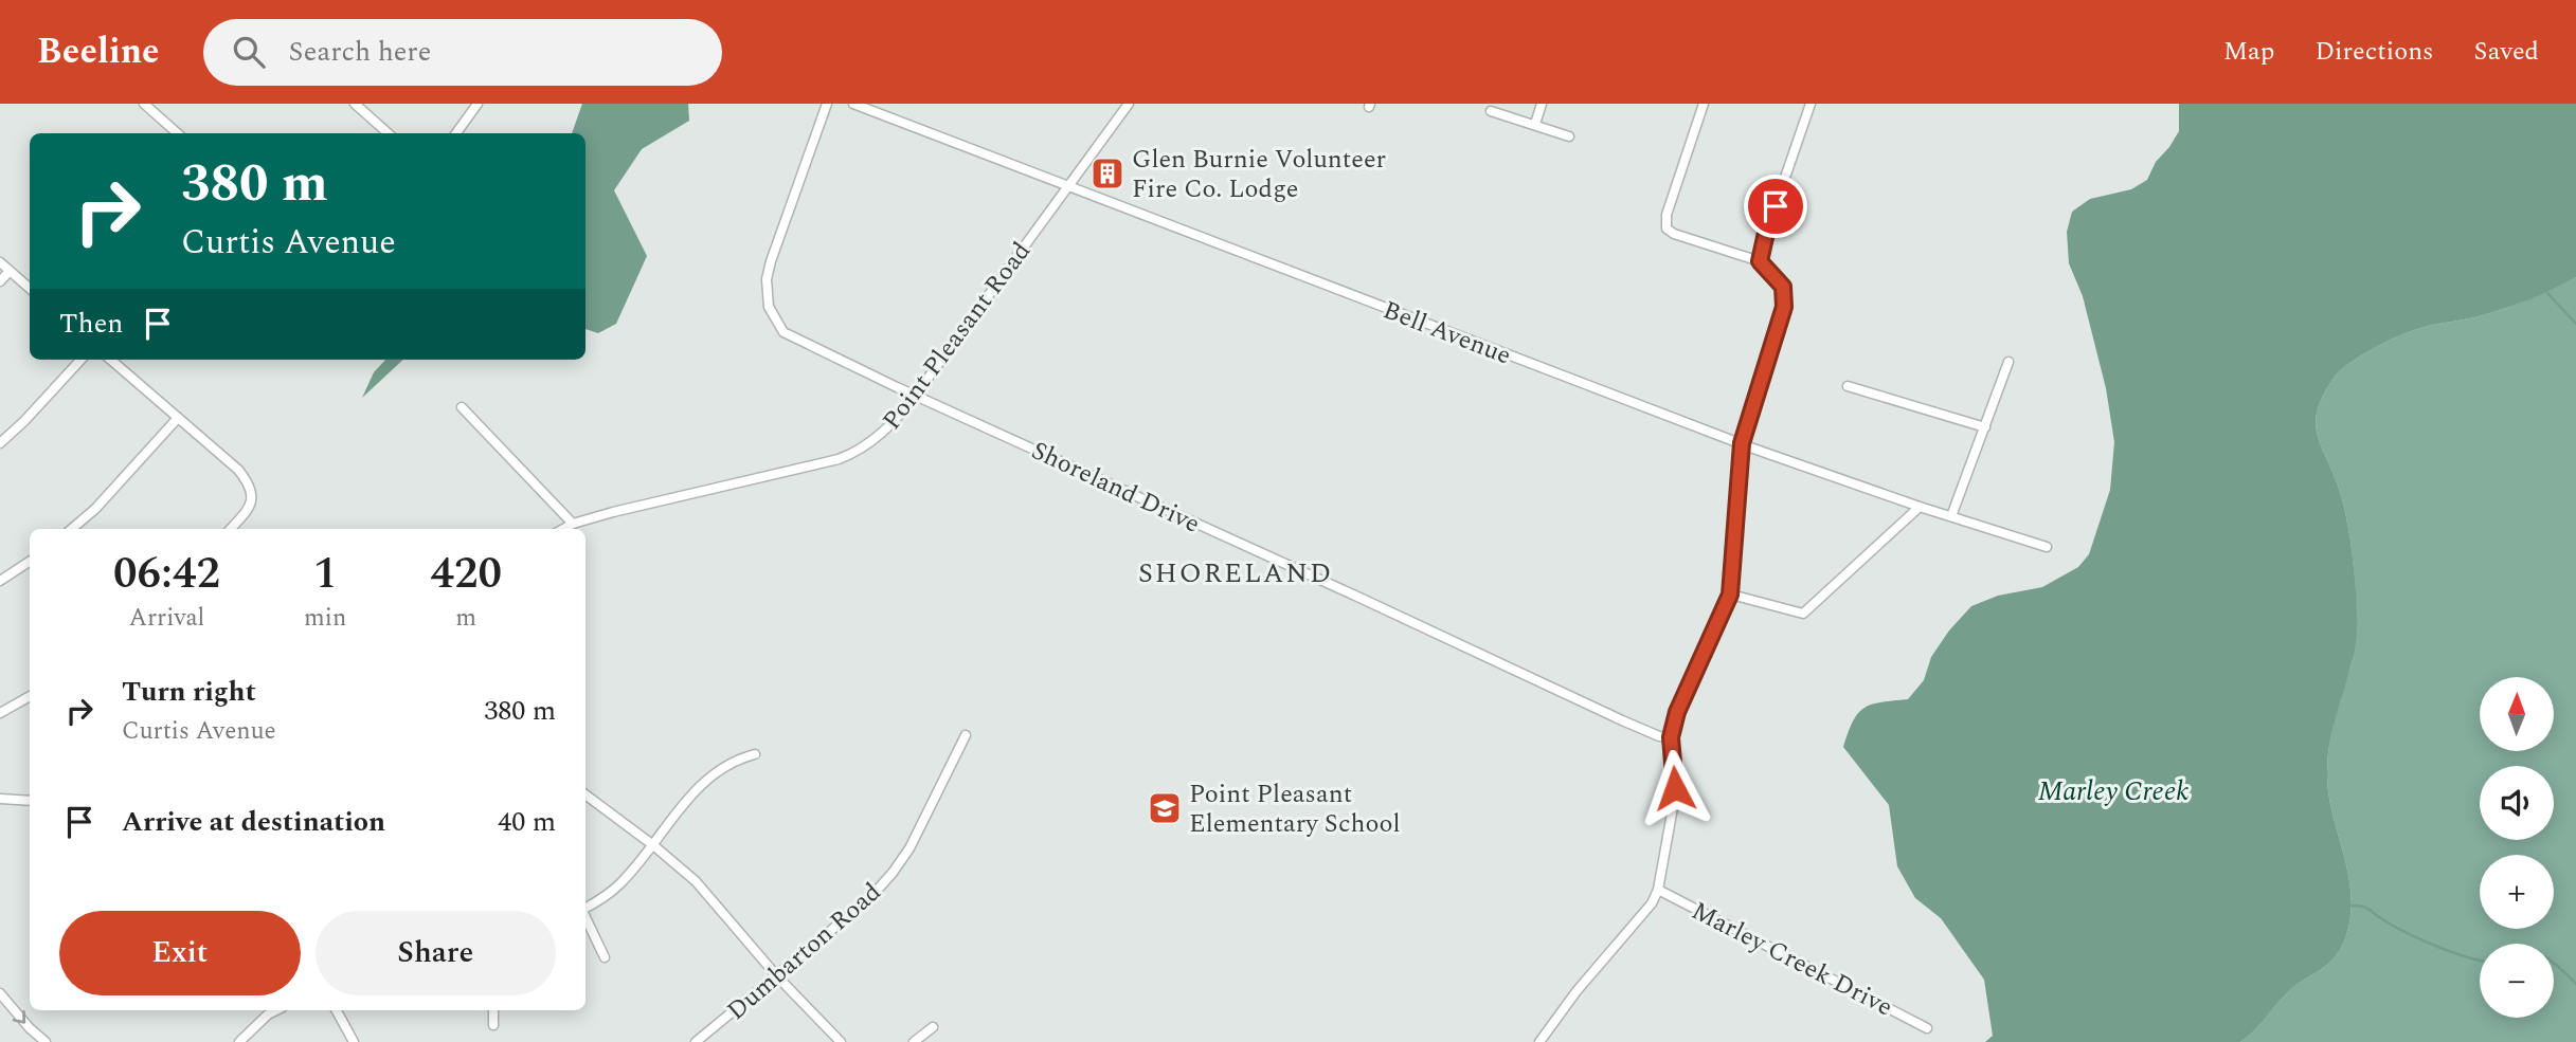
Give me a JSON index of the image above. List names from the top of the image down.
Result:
{
  "streets": {
    "street": [
      "Bell Avenue",
      "Point Pleasant Road",
      "Shoreland Drive",
      "Dumbarton Road",
      "Marley Creek Drive"
    ]
  },
  "crossings": [
    ["Bell Avenue", "Point Pleasant Road"],
    ["Point Pleasant Road", "Shoreland Drive"]
  ],
  "districts": ["SHORELAND"],
  "water": ["Marley Creek"],
  "places": {
    "building": ["Glen Burnie Volunteer Fire Co. Lodge"],
    "school or university": ["Point Pleasant Elementary School"]
  },
  "north": "top",
  "page": {
    "header": "Beeline",
    "search": "Search here",
    "nav": ["Map", "Directions", "Saved"],
    "turn": ["380 m", "Curtis Avenue"],
    "then": "Then",
    "eta": [
      "06:42",
      "Arrival",
      "1",
      "min",
      "420",
      "m"
    ],
    "list": [
      {
        "name": "Turn right",
        "note": "Curtis Avenue",
        "value": "380 m"
      },
      {
        "name": "Arrive at destination",
        "value": "40 m"
      }
    ],
    "map_buttons": ["+", "−"],
    "buttons": ["Exit", "Share"]
  }
}
